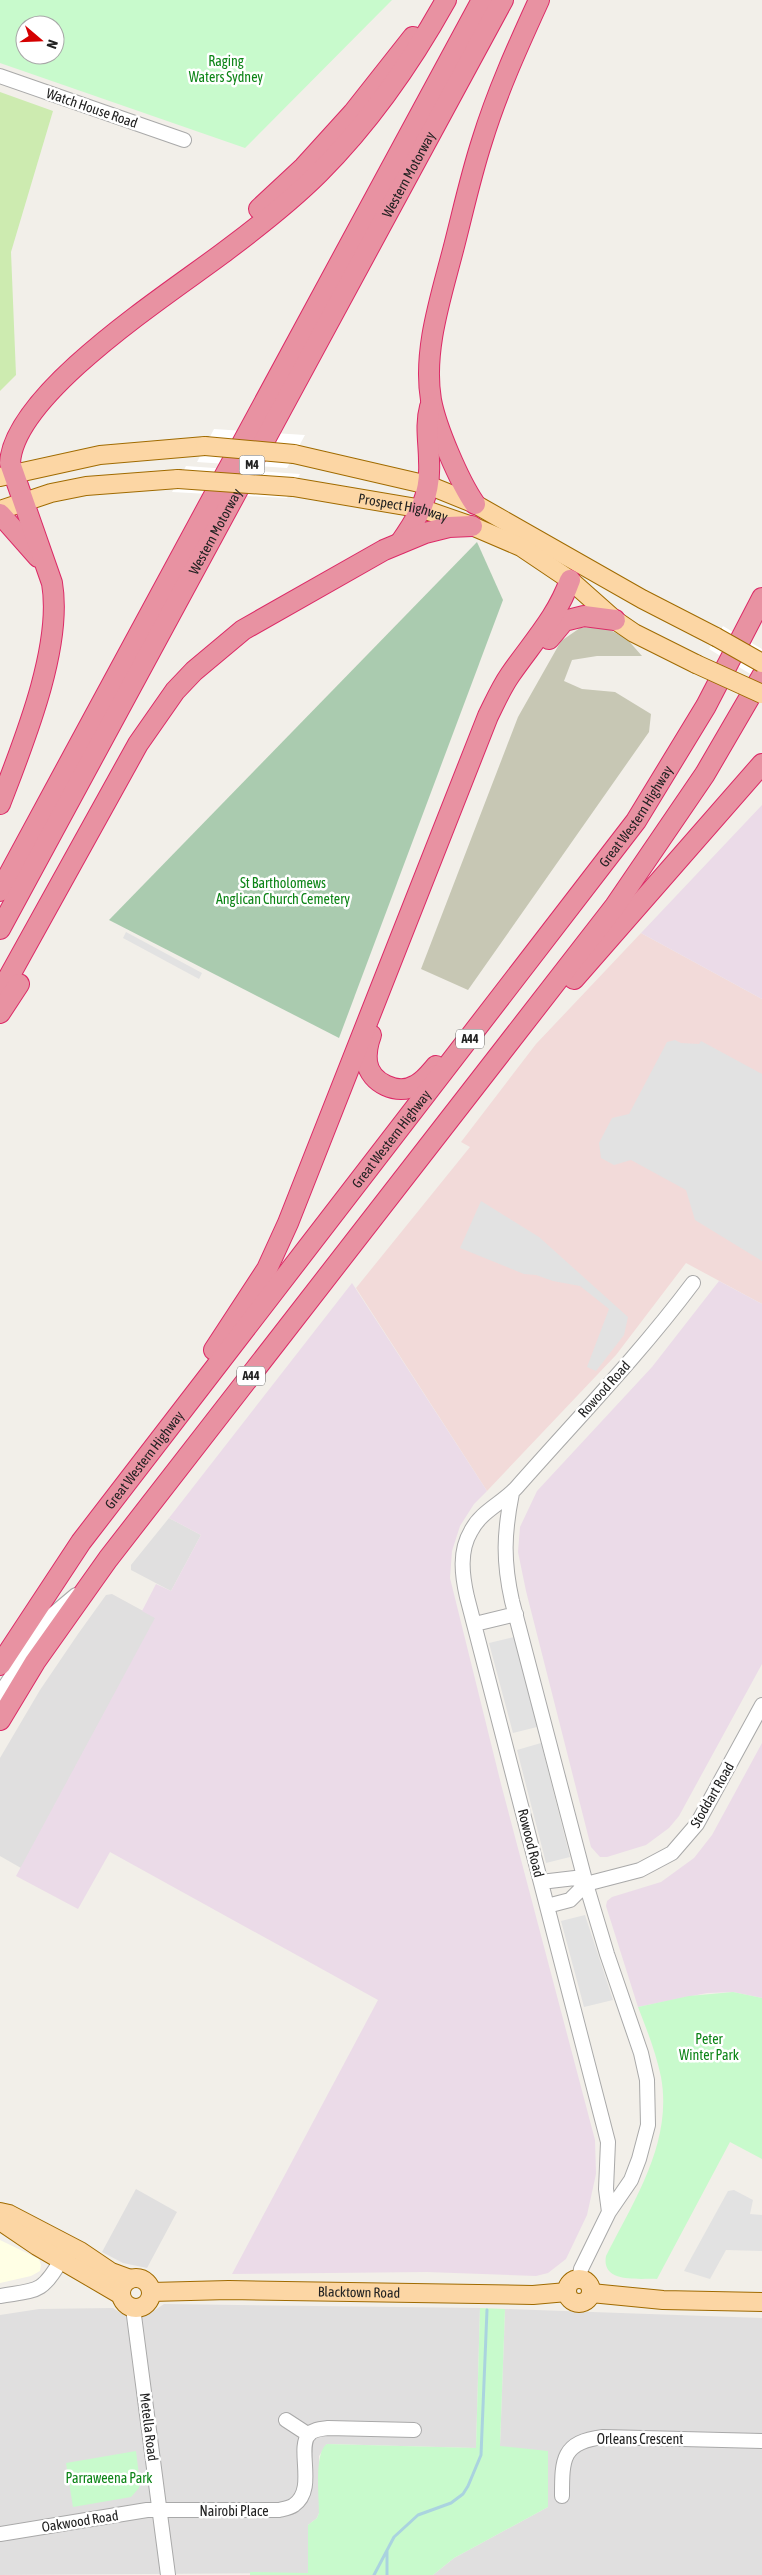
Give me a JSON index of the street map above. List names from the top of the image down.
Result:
{
  "streets": {
    "highway": [
      "Western Motorway",
      "M4",
      "Great Western Highway",
      "A44"
    ],
    "main road": ["Prospect Highway", "Blacktown Road"],
    "street": [
      "Watch House Road",
      "Rowood Road",
      "Stoddart Road",
      "Metella Road",
      "Orleans Crescent",
      "Nairobi Place",
      "Oakwood Road"
    ]
  },
  "crossings": [
    ["Rowood Road", "Stoddart Road"],
    ["Blacktown Road", "Metella Road"],
    ["Metella Road", "Nairobi Place"],
    ["Metella Road", "Oakwood Road"],
    ["Nairobi Place", "Oakwood Road"]
  ],
  "parks": [
    "Raging Waters Sydney",
    "St Bartholomews Anglican Church Cemetery",
    "Peter Winter Park",
    "Parraweena Park"
  ],
  "north": "right"
}
